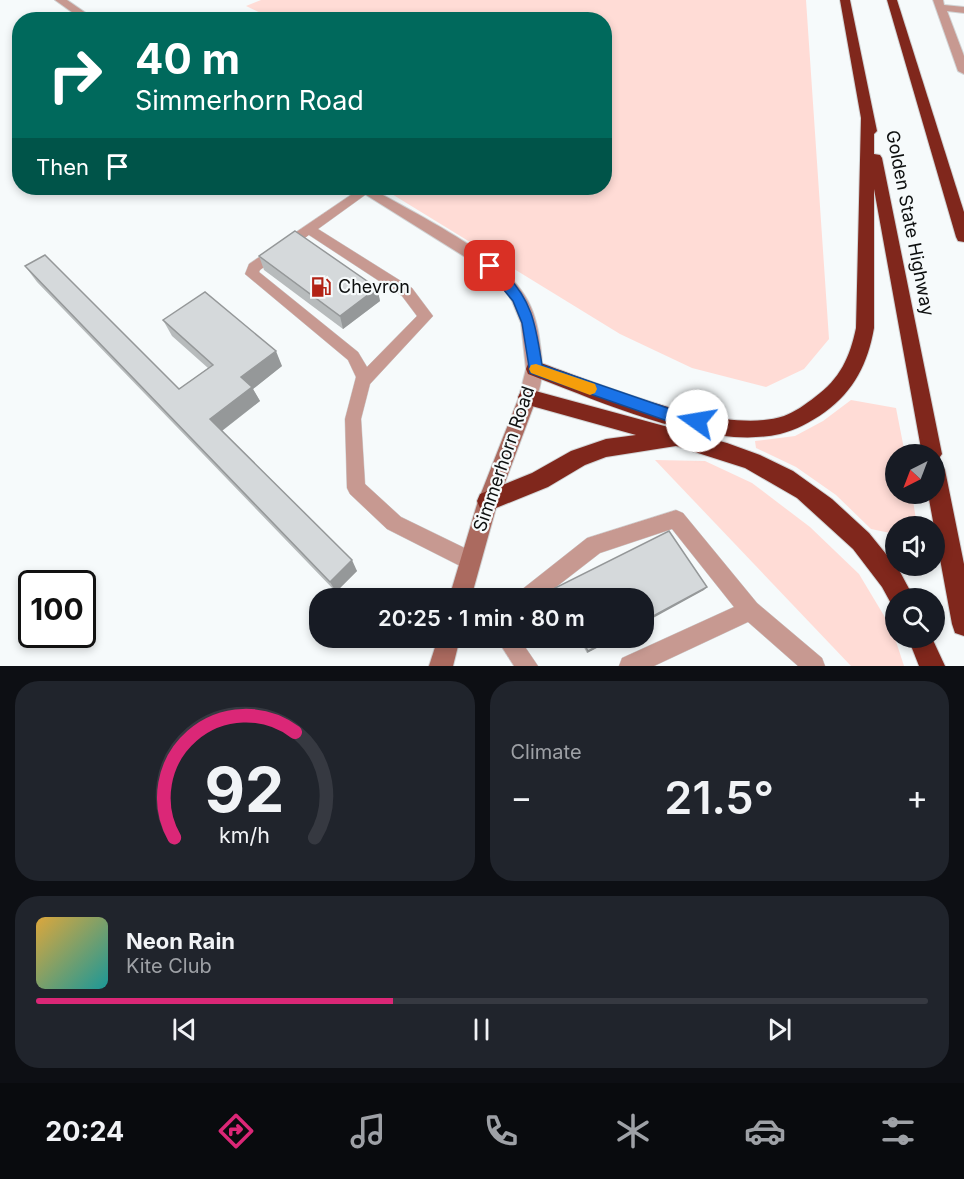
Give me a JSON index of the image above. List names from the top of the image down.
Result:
{
  "streets": {
    "highway": ["Golden State Highway"],
    "main road": ["Simmerhorn Road"]
  },
  "places": {
    "fuel station": ["Chevron"]
  },
  "north": "bottom left",
  "page": {
    "turn": ["40 m", "Simmerhorn Road"],
    "then": "Then",
    "limit": "100",
    "trip": "20:25 · 1 min · 80 m",
    "tile": "Climate",
    "heat": ["−", "21.5°", "+"],
    "song": ["Neon Rain", "Kite Club"],
    "tabs": "20:24",
    "gauge": ["92", "km/h"]
  }
}
